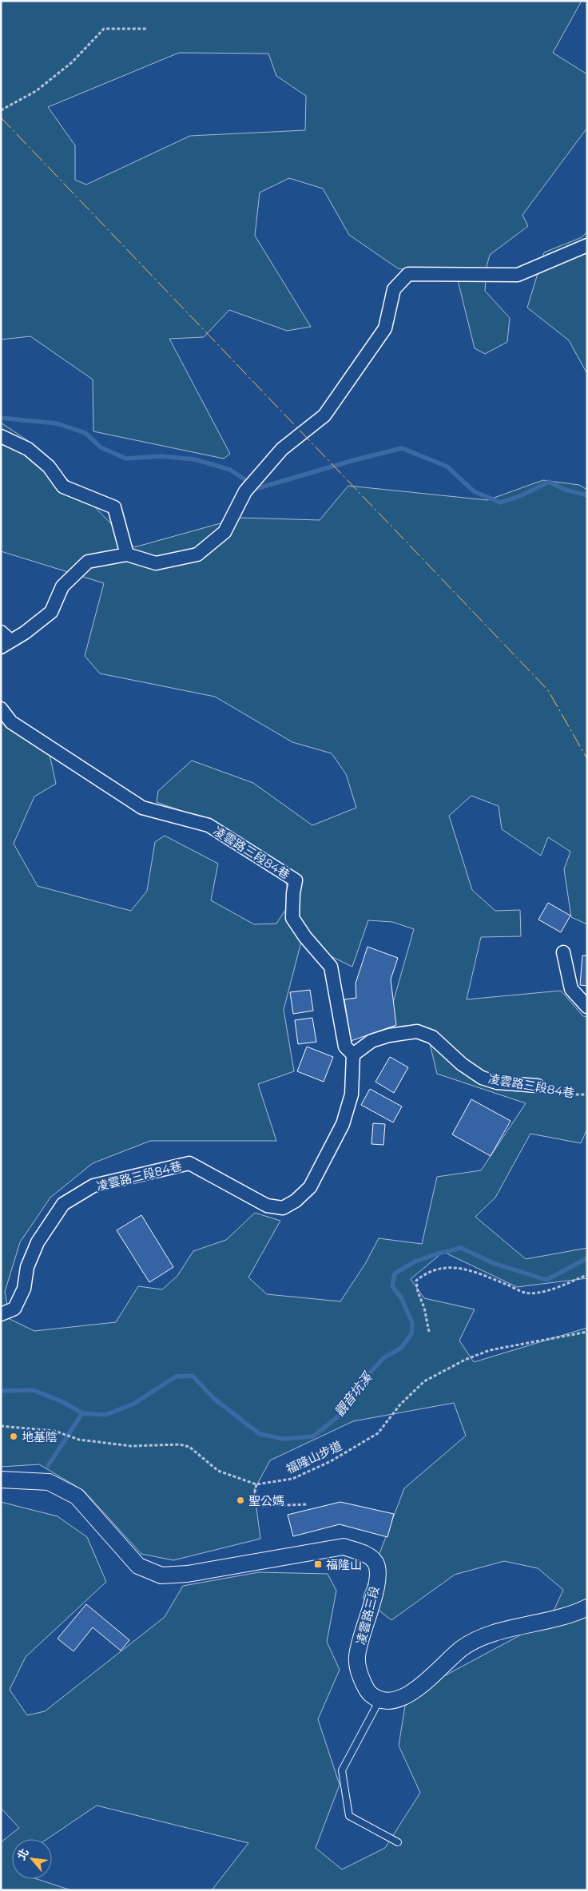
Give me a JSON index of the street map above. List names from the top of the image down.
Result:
{
  "streets": {
    "street": ["凌雲路三段84巷", "凌雲路三段"],
    "path": ["福隆山步道"]
  },
  "water": ["觀音坑溪"],
  "places": {
    "other": ["地基陰", "聖公媽"],
    "transit": ["福隆山"]
  },
  "north": "top left"
}
